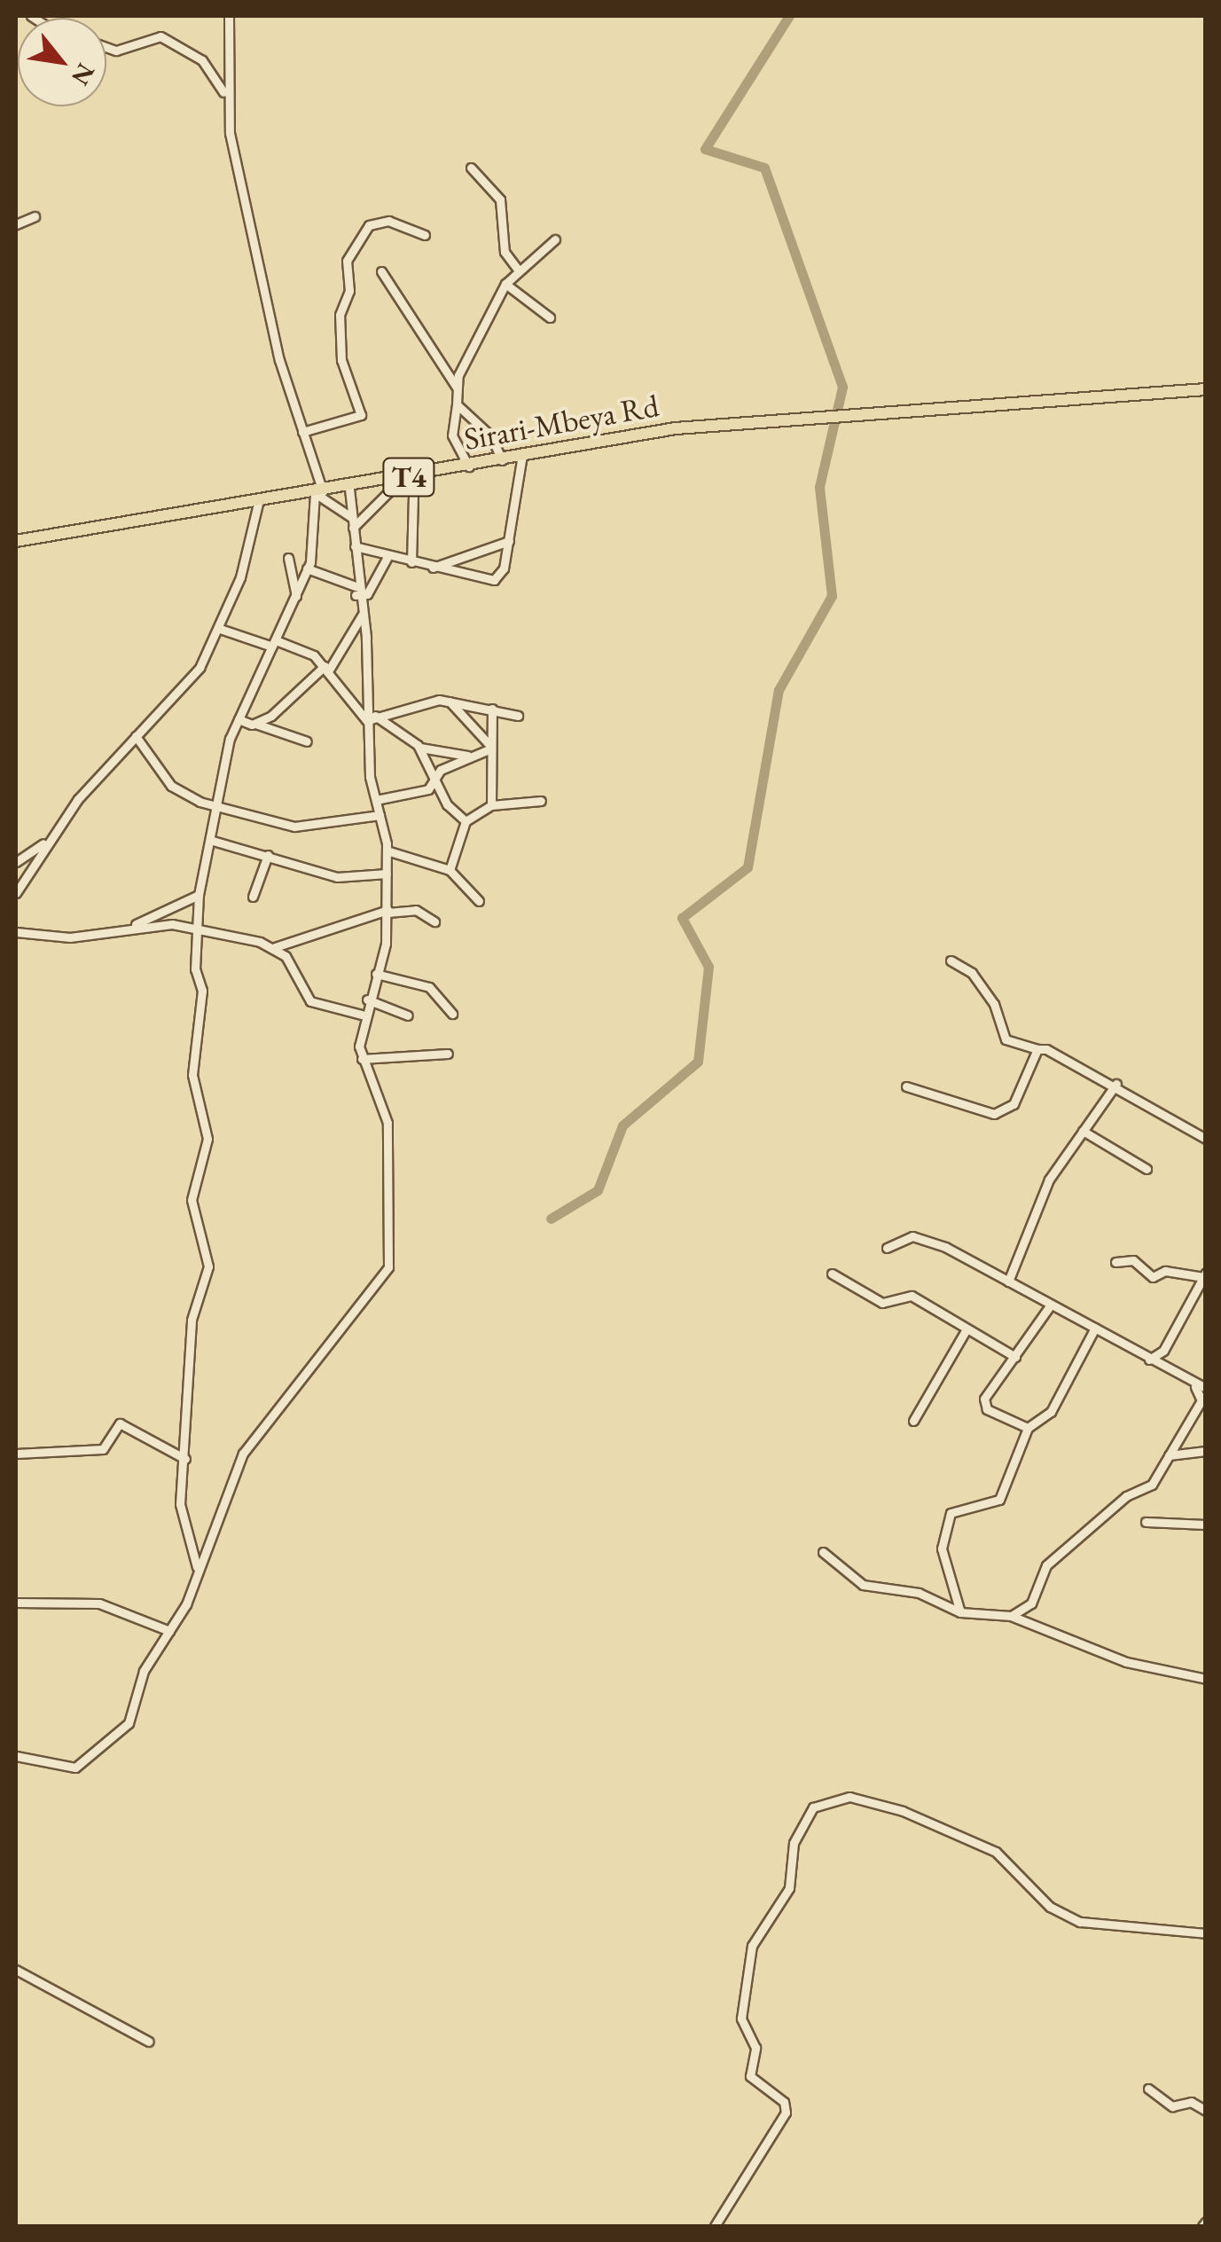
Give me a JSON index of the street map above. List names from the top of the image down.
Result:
{
  "streets": {
    "highway": ["Sirari-Mbeya Rd", "T4"]
  },
  "north": "bottom right"
}
